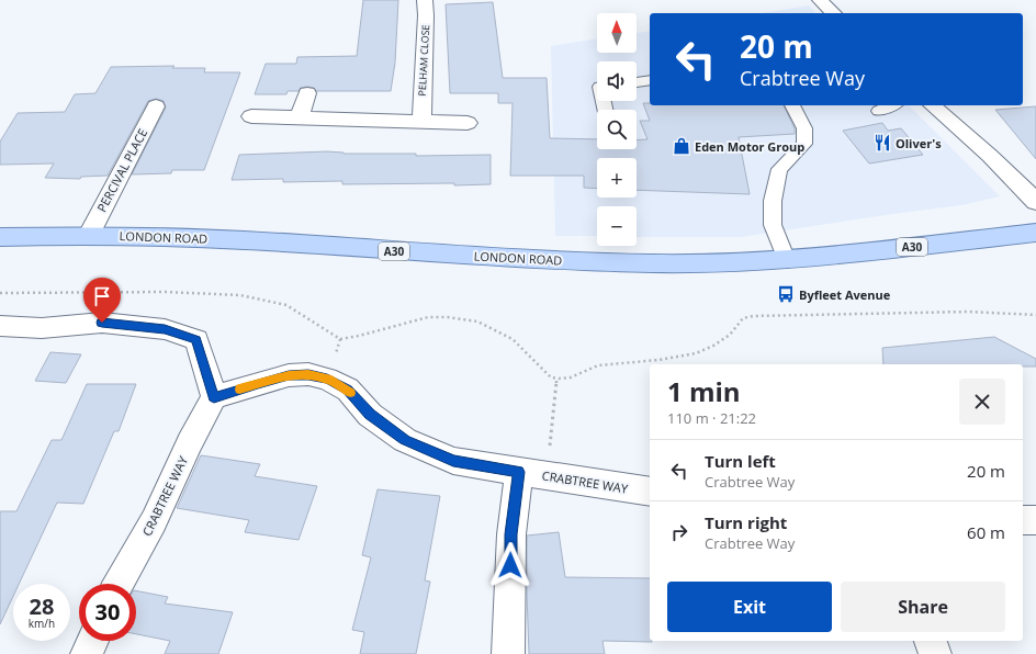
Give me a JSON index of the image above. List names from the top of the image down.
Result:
{
  "streets": {
    "main road": ["LONDON ROAD", "A30"],
    "street": ["PELHAM CLOSE", "PERCIVAL PLACE", "CRABTREE WAY"]
  },
  "crossings": [
    ["PERCIVAL PLACE", "LONDON ROAD"]
  ],
  "places": {
    "restaurant": ["Oliver's"],
    "shop": ["Eden Motor Group"],
    "bus stop": ["Byfleet Avenue"]
  },
  "north": "top",
  "page": {
    "map_buttons": ["+", "−"],
    "turn": ["20 m", "Crabtree Way"],
    "heading": ["1 min", "110 m · 21:22"],
    "list": [
      {
        "name": "Turn left",
        "note": "Crabtree Way",
        "value": "20 m"
      },
      {
        "name": "Turn right",
        "note": "Crabtree Way",
        "value": "60 m"
      }
    ],
    "buttons": ["Exit", "Share"],
    "speed": "28 km/h",
    "limit": "30"
  }
}
